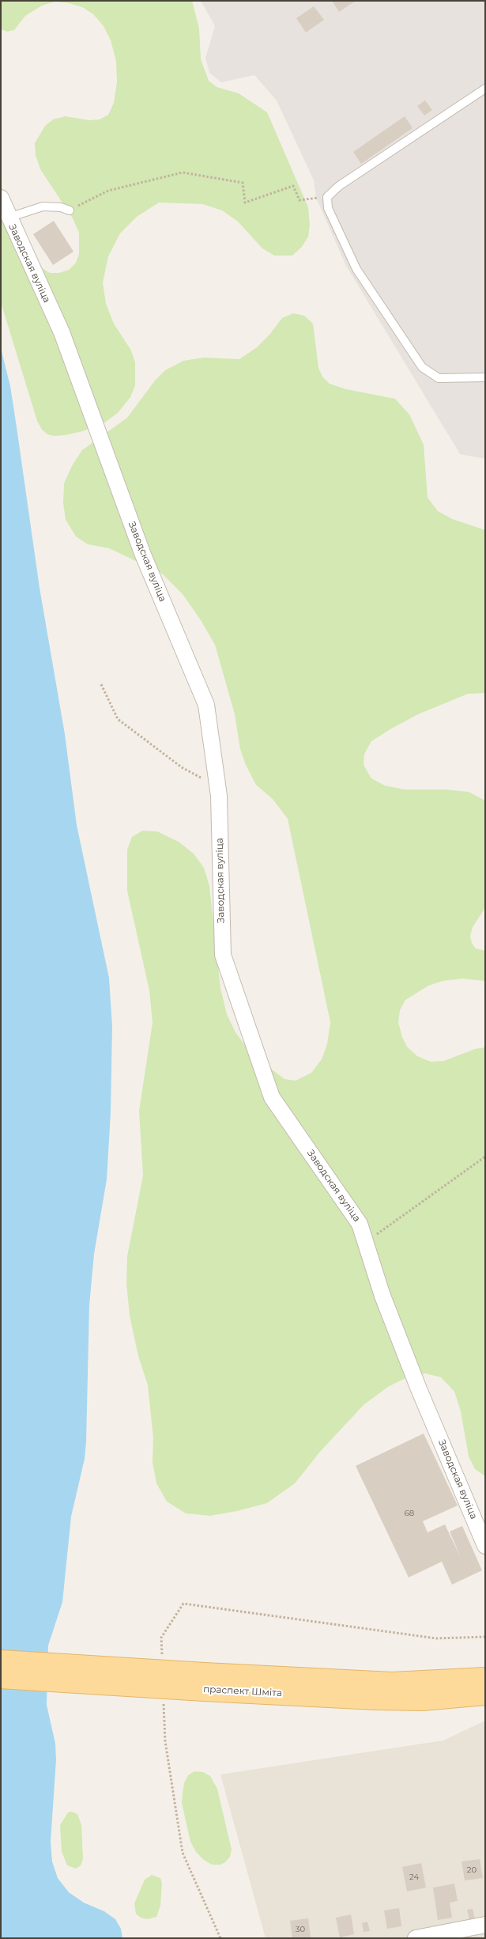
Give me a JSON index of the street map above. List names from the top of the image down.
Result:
{
  "streets": {
    "main road": ["праспект Шміта"],
    "street": ["Заводская вуліца"]
  },
  "house_numbers": [
    "68",
    "20",
    "24",
    "30"
  ]
}
